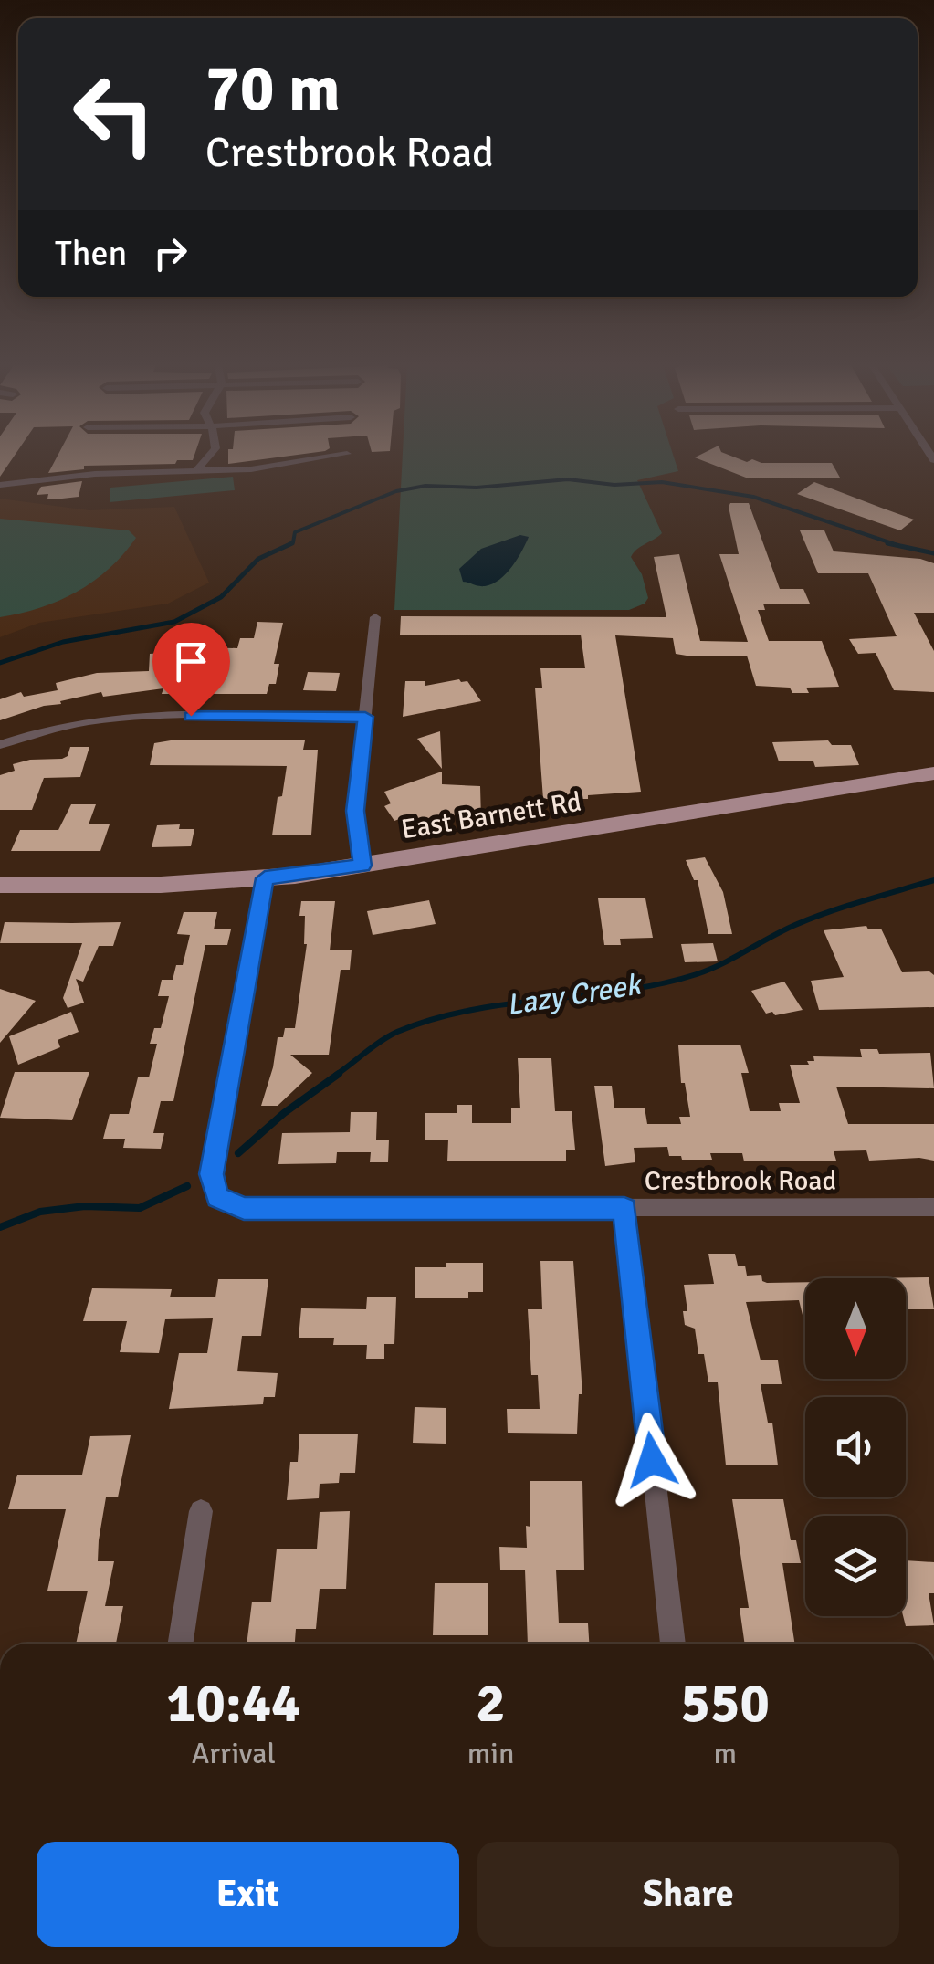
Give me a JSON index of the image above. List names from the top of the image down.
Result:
{
  "streets": {
    "main road": ["East Barnett Rd"],
    "street": ["Crestbrook Road"]
  },
  "crossings": [
    ["East Barnett Rd", "Crestbrook Road"]
  ],
  "water": ["Lazy Creek"],
  "north": "bottom",
  "page": {
    "turn": ["70 m", "Crestbrook Road"],
    "then": "Then",
    "eta": [
      "10:44",
      "Arrival",
      "2",
      "min",
      "550",
      "m"
    ],
    "buttons": ["Exit", "Share"]
  }
}
